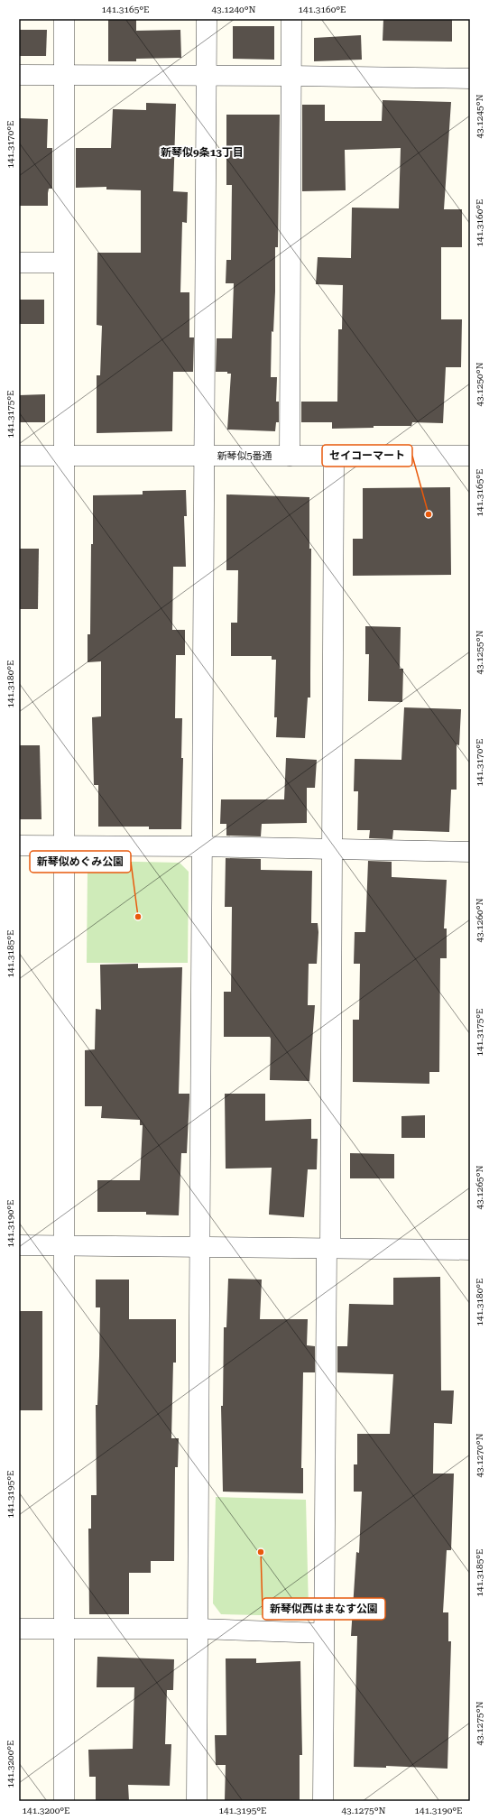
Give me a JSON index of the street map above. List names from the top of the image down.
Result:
{
  "streets": {
    "street": ["新琴似5番通"]
  },
  "districts": ["新琴似9条13丁目"],
  "places": ["セイコーマート", "新琴似めぐみ公園", "新琴似西はまなす公園"],
  "coordinates": [
    "141.3165°E",
    "43.1240°N",
    "141.3160°E",
    "43.1245°N",
    "141.3170°E",
    "43.1250°N",
    "141.3175°E",
    "43.1255°N",
    "141.3180°E",
    "43.1260°N",
    "141.3185°E",
    "43.1265°N",
    "141.3190°E",
    "43.1270°N",
    "141.3195°E",
    "43.1275°N",
    "141.3200°E"
  ]
}
